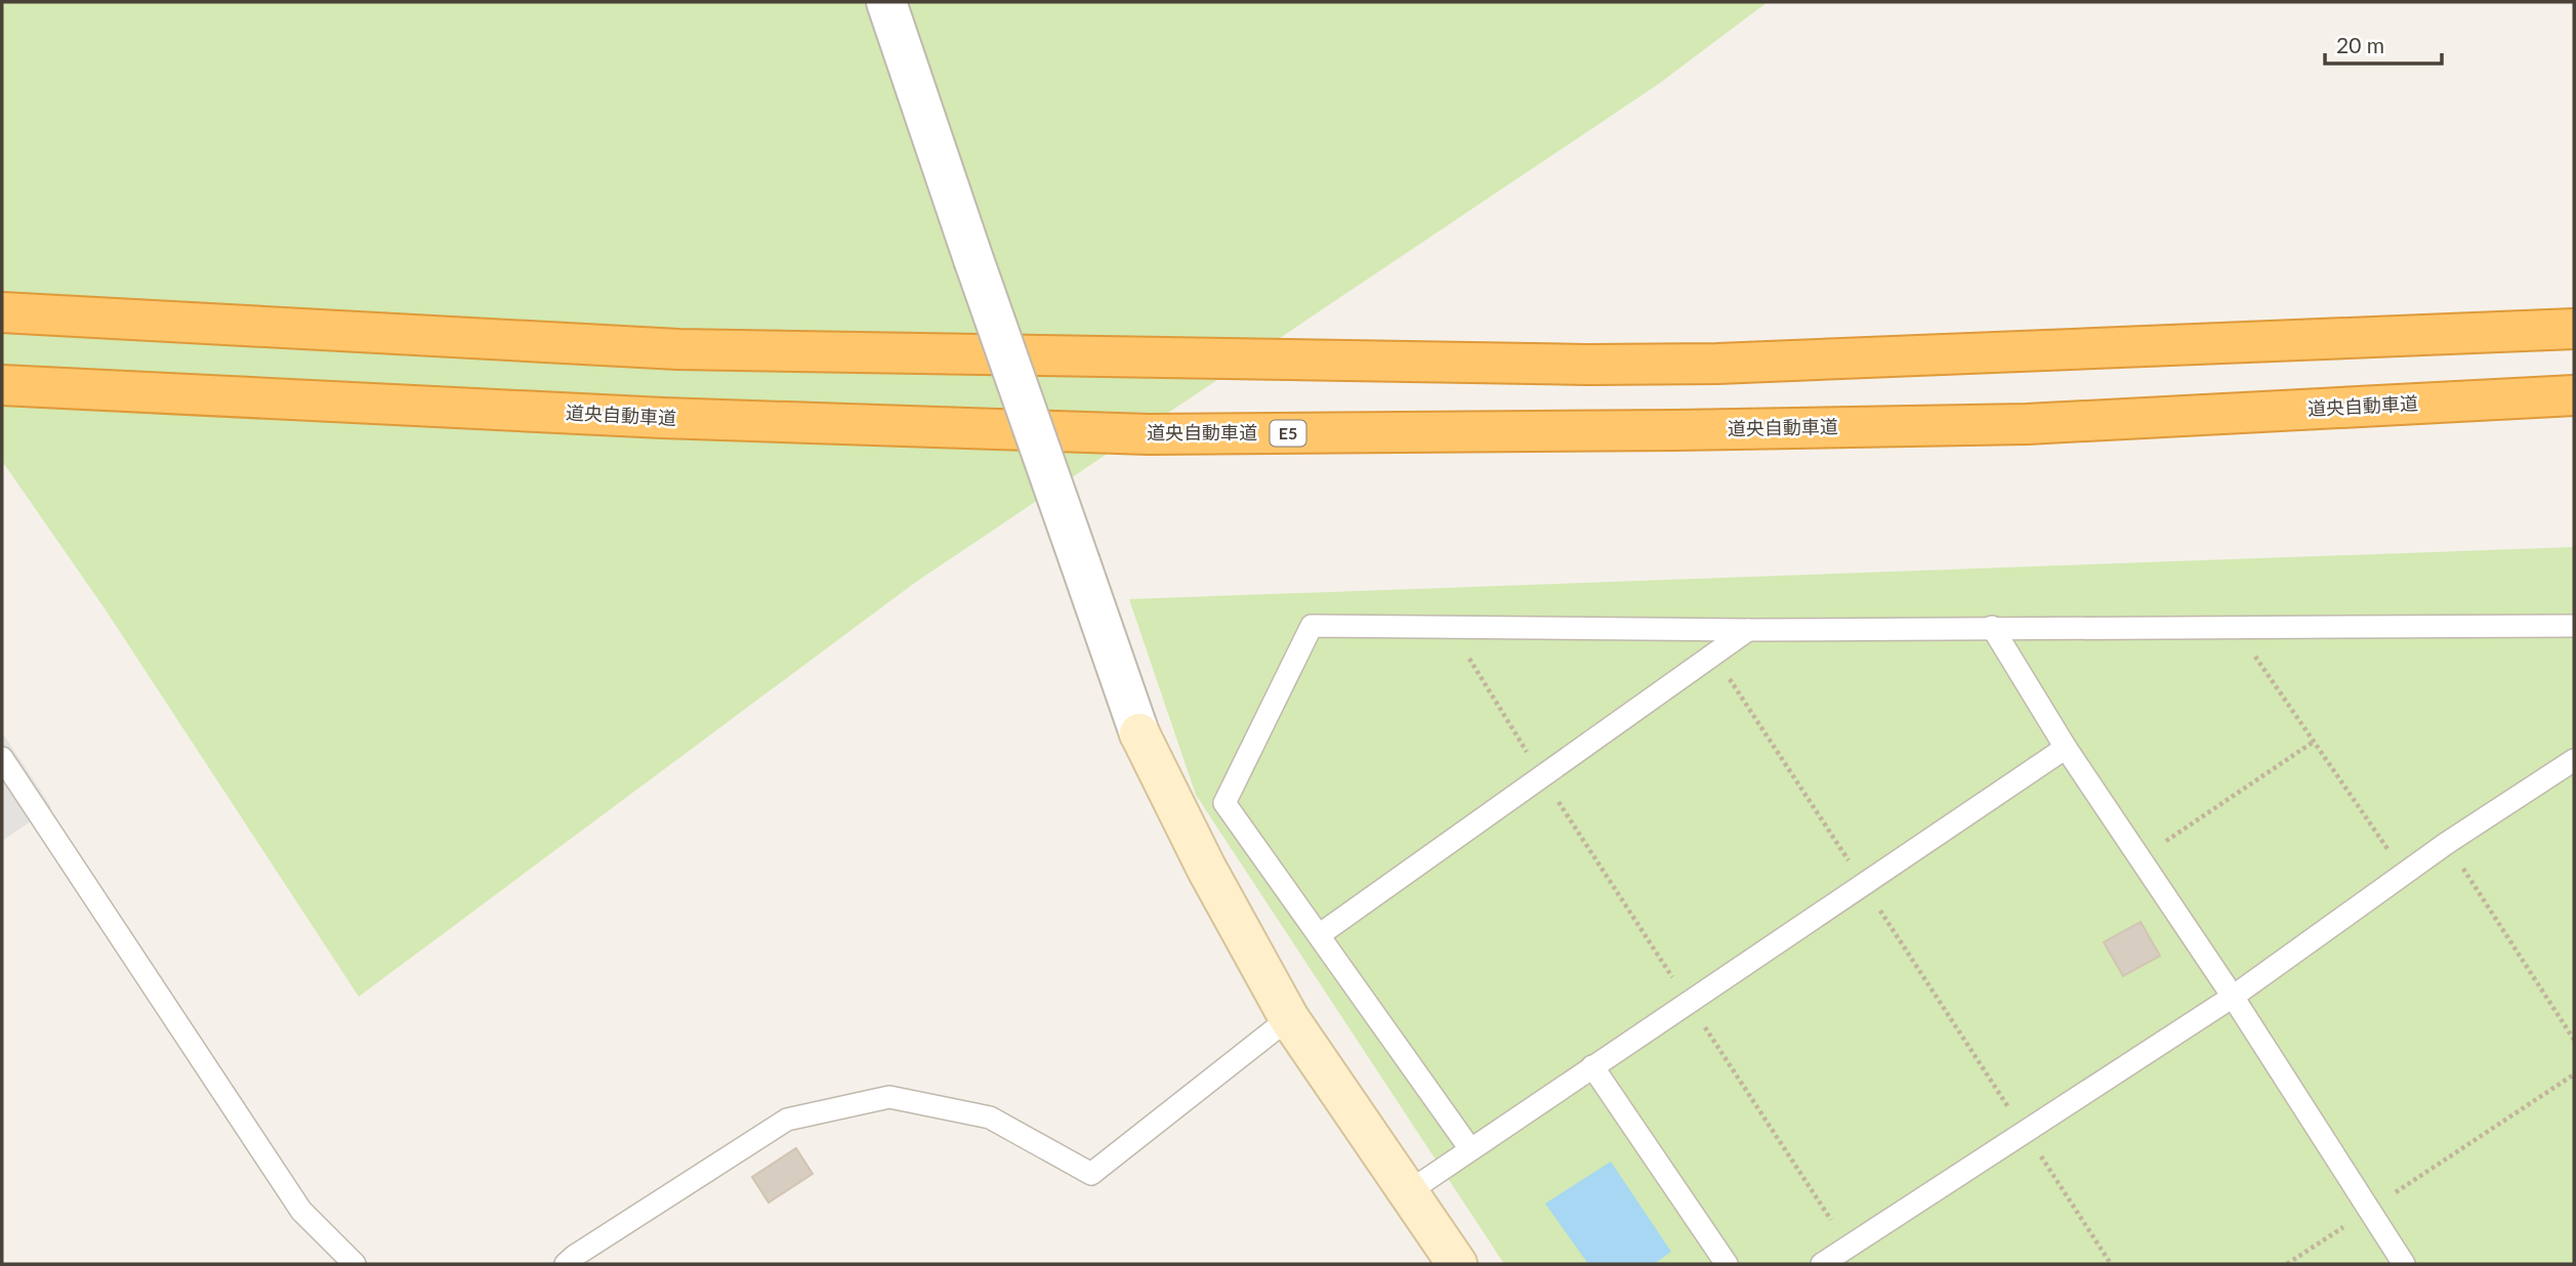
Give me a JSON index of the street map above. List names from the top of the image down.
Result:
{
  "streets": {
    "highway": ["道央自動車道", "E5"]
  },
  "scale_bar": "20 m"
}
